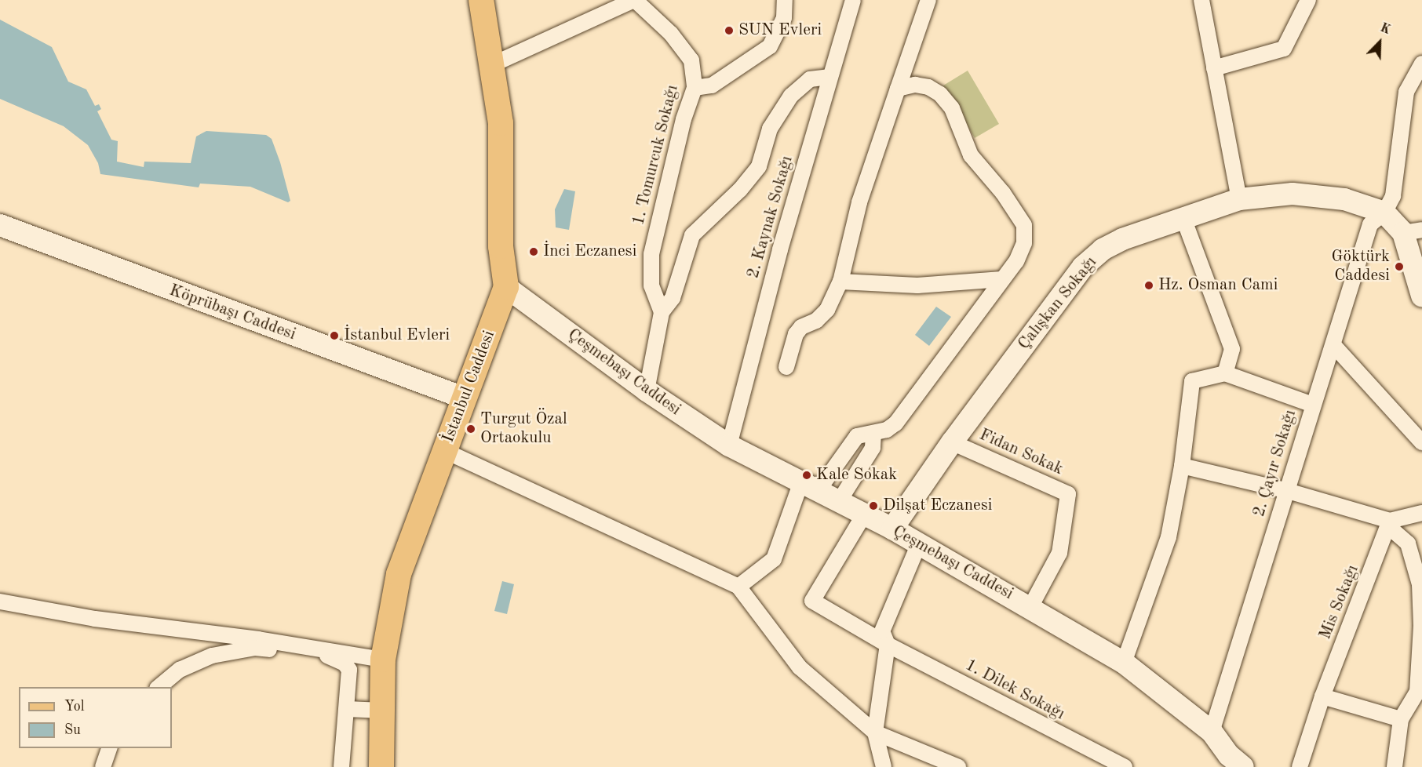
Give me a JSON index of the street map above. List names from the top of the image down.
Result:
{
  "streets": {
    "main road": [
      "Çalışkan Sokağı",
      "Köprübaşı Caddesi",
      "Çeşmebaşı Caddesi",
      "İstanbul Caddesi"
    ],
    "street": [
      "1. Tomurcuk Sokağı",
      "2. Kaynak Sokağı",
      "Fidan Sokak",
      "2. Çayır Sokağı",
      "Mis Sokağı",
      "1. Dilek Sokağı"
    ]
  },
  "crossings": [
    ["2. Kaynak Sokağı", "Çeşmebaşı Caddesi"],
    ["Çalışkan Sokağı", "Çeşmebaşı Caddesi"],
    ["Çalışkan Sokağı", "Fidan Sokak"],
    ["Çalışkan Sokağı", "2. Çayır Sokağı"],
    ["Köprübaşı Caddesi", "İstanbul Caddesi"],
    ["Çeşmebaşı Caddesi", "İstanbul Caddesi"],
    ["Çeşmebaşı Caddesi", "Fidan Sokak"],
    ["Çeşmebaşı Caddesi", "2. Çayır Sokağı"],
    ["Çeşmebaşı Caddesi", "1. Dilek Sokağı"]
  ],
  "places": [
    "SUN Evleri",
    "İnci Eczanesi",
    "Göktürk Caddesi",
    "Hz. Osman Cami",
    "İstanbul Evleri",
    "Turgut Özal Ortaokulu",
    "Kale Sokak",
    "Dilşat Eczanesi"
  ],
  "legend": ["Yol", "Su"],
  "north": "top right"
}
